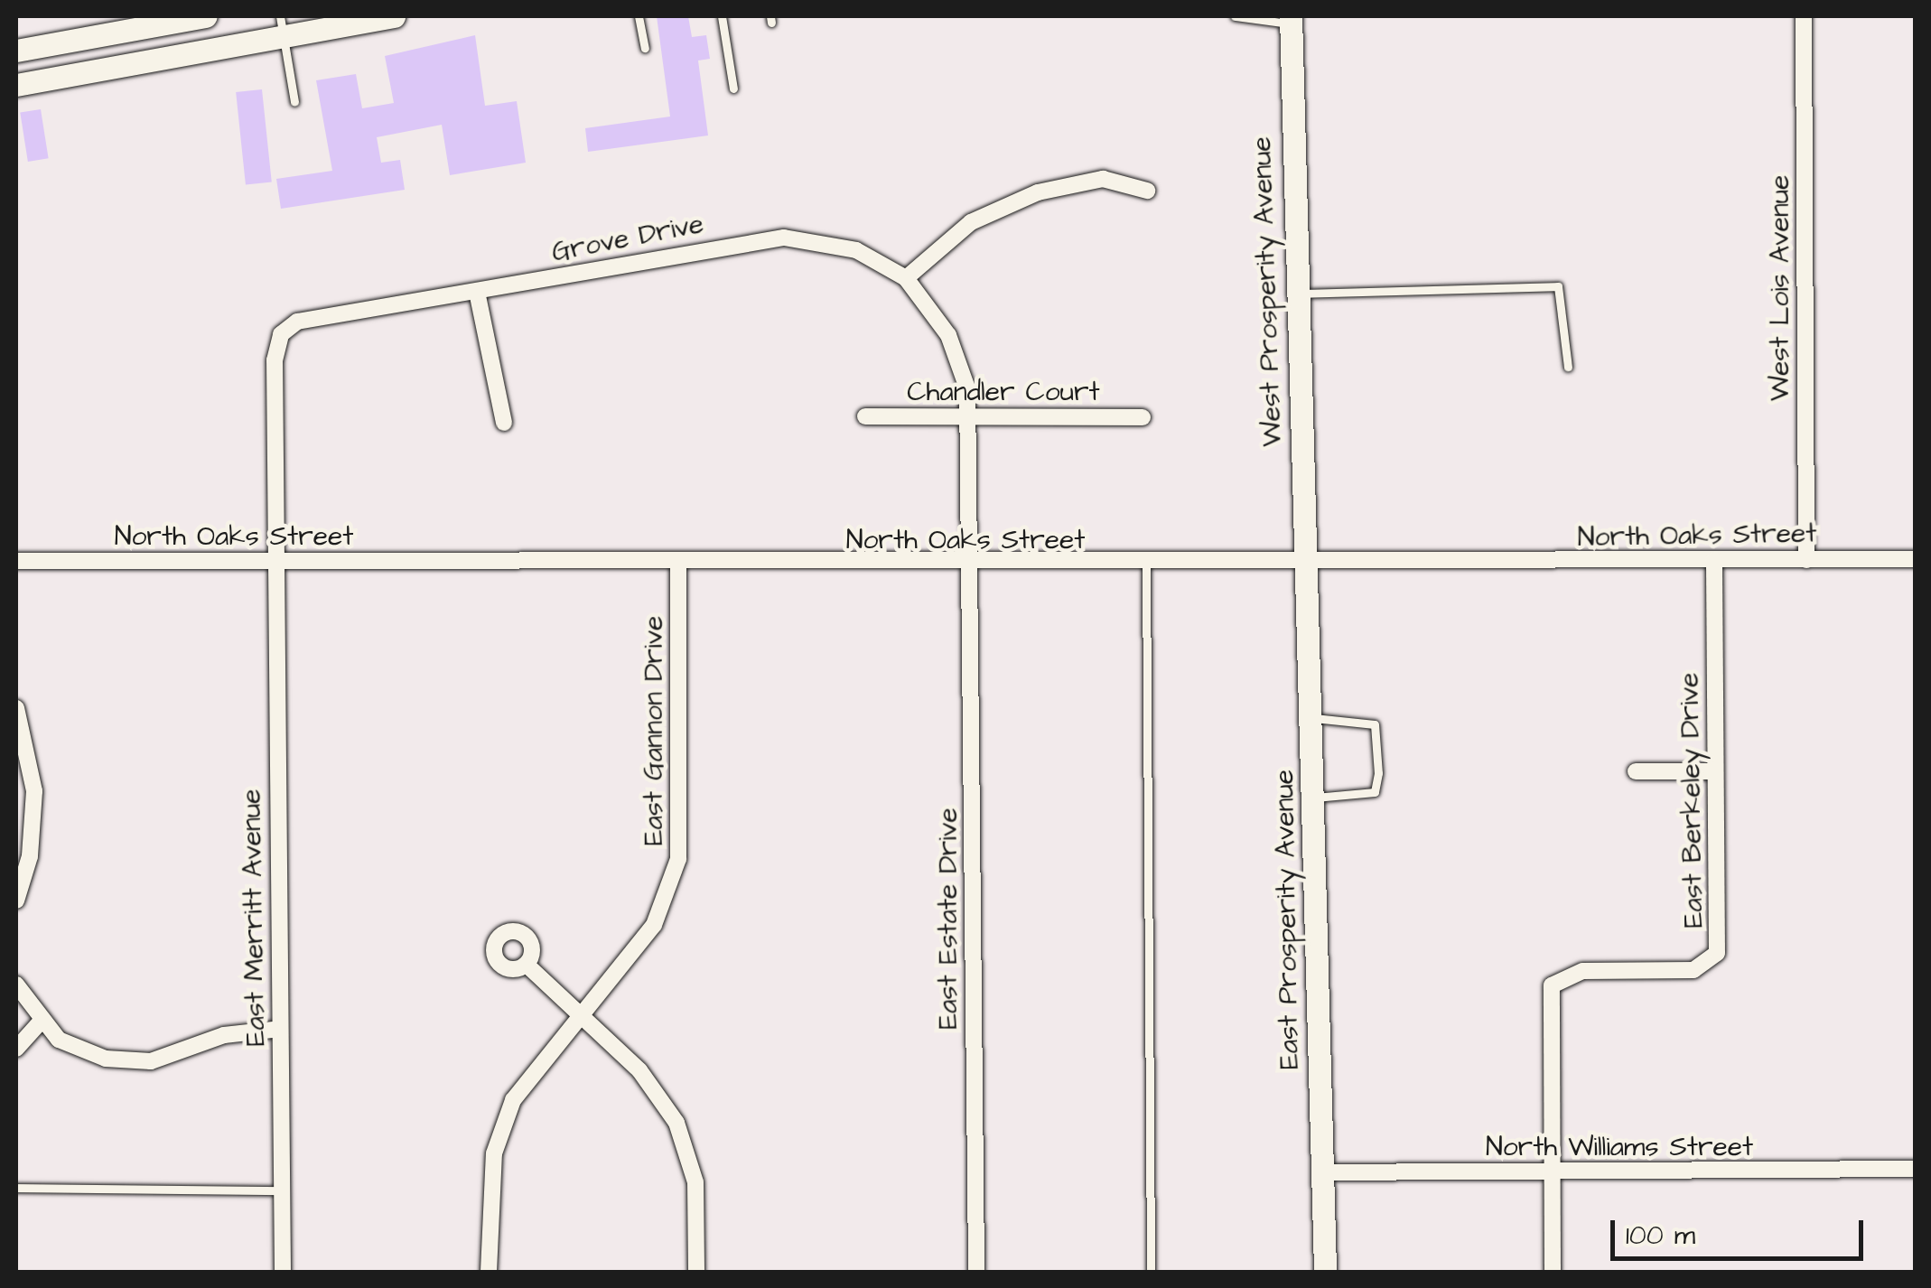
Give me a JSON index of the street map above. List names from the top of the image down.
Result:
{
  "streets": {
    "main road": ["West Prosperity Avenue", "East Prosperity Avenue"],
    "street": [
      "Grove Drive",
      "West Lois Avenue",
      "Chandler Court",
      "North Oaks Street",
      "East Gannon Drive",
      "East Berkeley Drive",
      "East Merritt Avenue",
      "East Estate Drive",
      "North Williams Street"
    ]
  },
  "crossings": [
    ["Grove Drive", "Chandler Court"],
    ["Grove Drive", "North Oaks Street"],
    ["Grove Drive", "East Merritt Avenue"],
    ["Grove Drive", "East Estate Drive"],
    ["West Lois Avenue", "North Oaks Street"],
    ["West Prosperity Avenue", "North Oaks Street"],
    ["West Prosperity Avenue", "East Prosperity Avenue"],
    ["North Oaks Street", "East Gannon Drive"],
    ["North Oaks Street", "East Berkeley Drive"],
    ["North Oaks Street", "East Merritt Avenue"],
    ["North Oaks Street", "East Estate Drive"],
    ["North Oaks Street", "East Prosperity Avenue"],
    ["East Berkeley Drive", "North Williams Street"],
    ["East Prosperity Avenue", "North Williams Street"]
  ],
  "scale_bar": "100 m"
}
